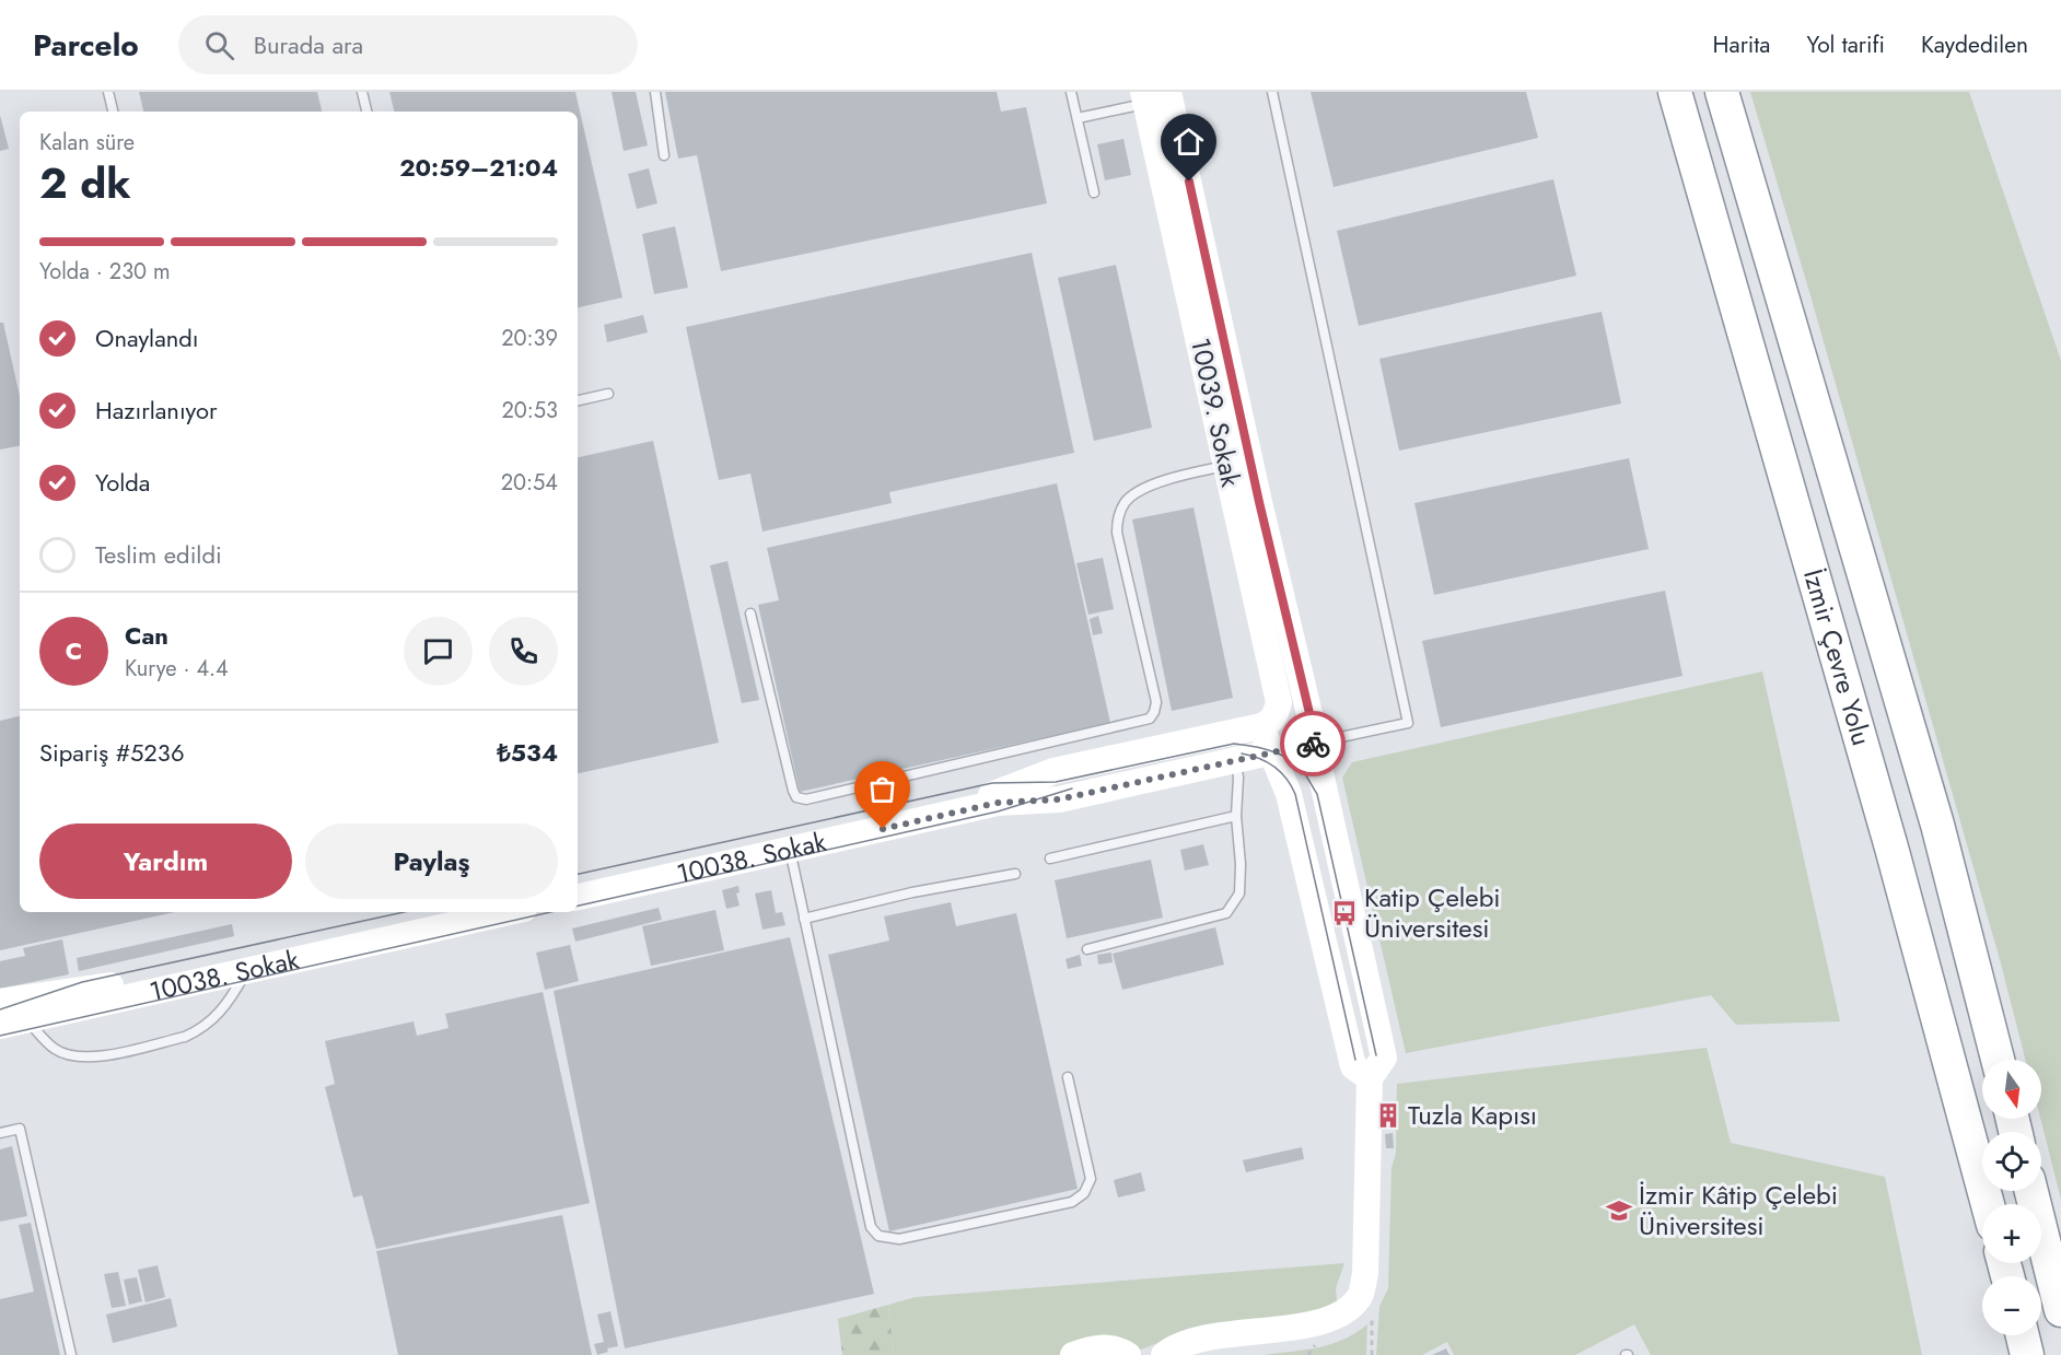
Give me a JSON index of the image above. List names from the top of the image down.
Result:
{
  "streets": {
    "highway": ["İzmir Çevre Yolu"],
    "street": ["10039. Sokak", "10038. Sokak"]
  },
  "crossings": [
    ["10039. Sokak", "10038. Sokak"]
  ],
  "places": {
    "bus stop": ["Katip Çelebi Üniversitesi"],
    "building": ["Tuzla Kapısı"],
    "school or university": ["İzmir Kâtip Çelebi Üniversitesi"]
  },
  "north": "bottom",
  "page": {
    "header": "Parcelo",
    "search": "Burada ara",
    "nav": ["Harita", "Yol tarifi", "Kaydedilen"],
    "heading": ["2 dk", "Kalan süre", "20:59–21:04"],
    "panel": [
      "Can",
      "Kurye · 4.4",
      "Sipariş #5236",
      "₺534"
    ],
    "bar": "Yolda · 230 m",
    "list": [
      ["Onaylandı", "20:39"],
      ["Hazırlanıyor", "20:53"],
      ["Yolda", "20:54"],
      "Teslim edildi"
    ],
    "round": "C",
    "buttons": ["Yardım", "Paylaş"],
    "map_buttons": ["+", "−"]
  }
}
